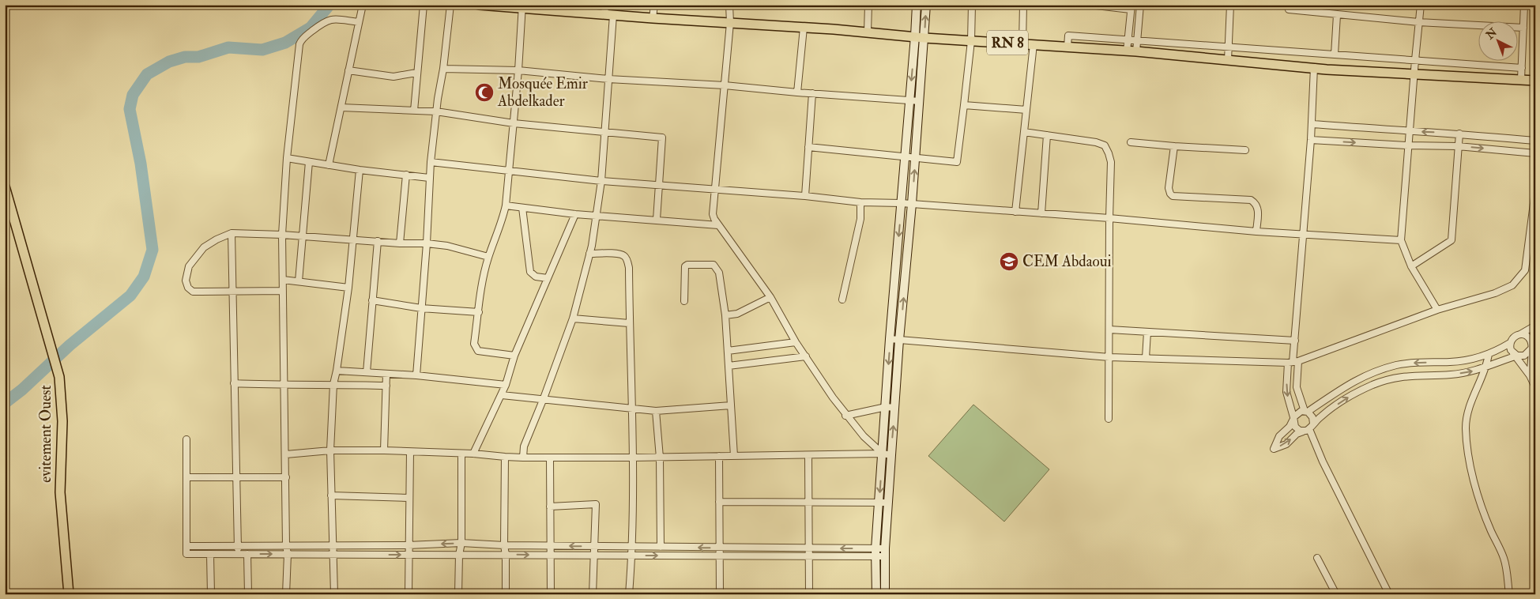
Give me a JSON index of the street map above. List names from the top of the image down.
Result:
{
  "streets": {
    "main road": ["RN 8", "evitement Ouest"]
  },
  "places": {
    "mosque": ["Mosquée Emir Abdelkader"],
    "school or university": ["CEM Abdaoui"]
  },
  "north": "top left"
}
